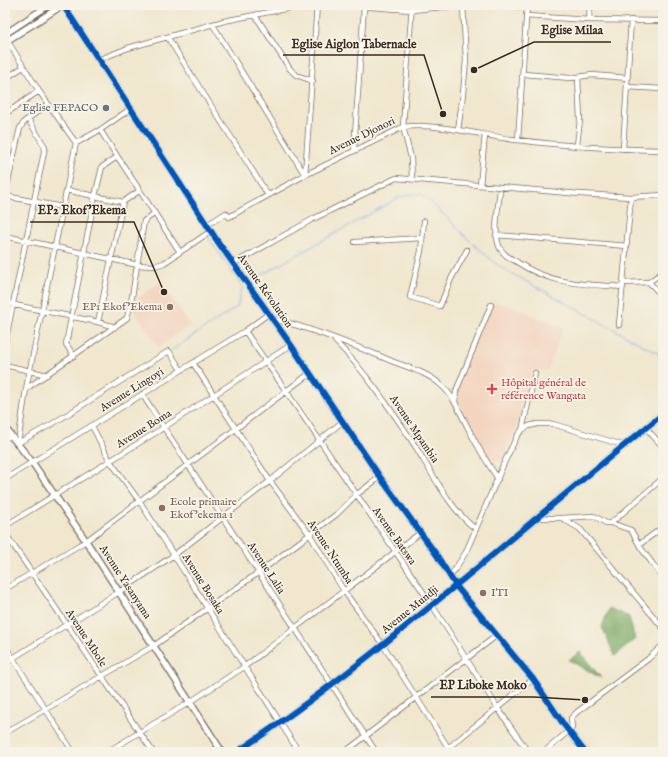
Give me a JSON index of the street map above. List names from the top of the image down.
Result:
{
  "streets": {
    "street": [
      "Avenue Djonori",
      "Avenue Révolution",
      "Avenue Lingoyi",
      "Avenue Boma",
      "Avenue Mpambia",
      "Avenue Batswa",
      "Avenue Ntumba",
      "Avenue Lalia",
      "Avenue Yasanyama",
      "Avenue Bosaka",
      "Avenue Mundji",
      "Avenue Mbole"
    ]
  },
  "crossings": [
    ["Avenue Djonori", "Avenue Révolution"],
    ["Avenue Révolution", "Avenue Lingoyi"],
    ["Avenue Révolution", "Avenue Boma"],
    ["Avenue Révolution", "Avenue Mundji"],
    ["Avenue Lingoyi", "Avenue Batswa"],
    ["Avenue Lingoyi", "Avenue Ntumba"],
    ["Avenue Lingoyi", "Avenue Lalia"],
    ["Avenue Lingoyi", "Avenue Yasanyama"],
    ["Avenue Lingoyi", "Avenue Bosaka"],
    ["Avenue Boma", "Avenue Batswa"],
    ["Avenue Boma", "Avenue Ntumba"],
    ["Avenue Boma", "Avenue Lalia"],
    ["Avenue Boma", "Avenue Yasanyama"],
    ["Avenue Boma", "Avenue Bosaka"],
    ["Avenue Batswa", "Avenue Mundji"],
    ["Avenue Ntumba", "Avenue Mundji"],
    ["Avenue Lalia", "Avenue Mundji"],
    ["Avenue Bosaka", "Avenue Mundji"]
  ],
  "places": {
    "other": [
      "Eglise Milaa",
      "Eglise FEPACO",
      "Eglise Aiglon Tabernacle",
      "EP2 Ekof'Ekema",
      "EP1 Ekof'Ekema",
      "Ecole primaire Ekof'ekema 1",
      "ITI",
      "EP Liboke Moko"
    ],
    "health": ["Hôpital général de référence Wangata"]
  }
}
